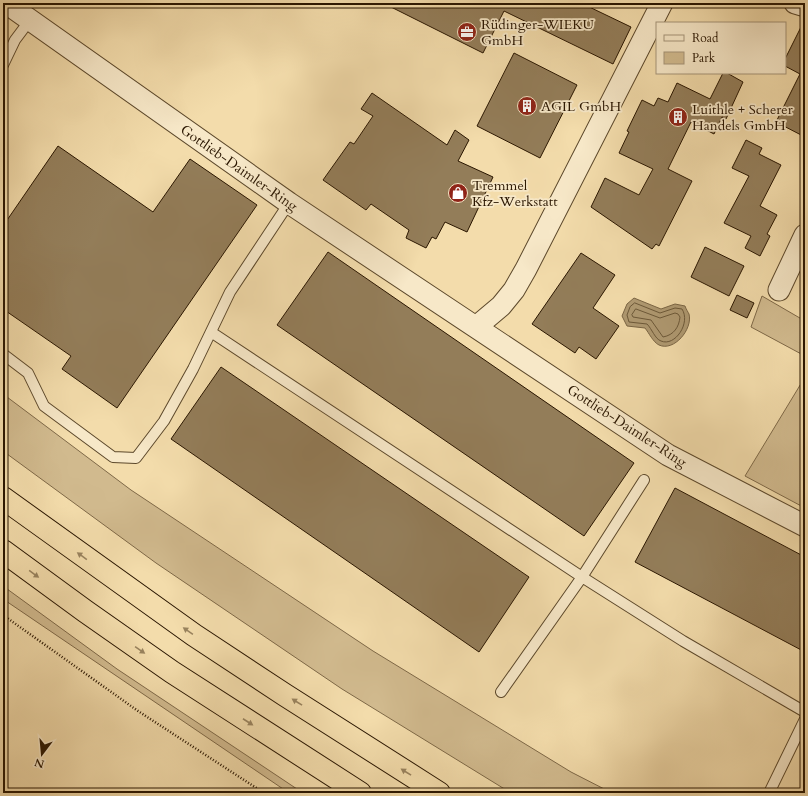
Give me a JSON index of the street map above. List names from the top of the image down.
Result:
{
  "streets": {
    "street": ["Gottlieb-Daimler-Ring"]
  },
  "places": {
    "office": ["Rüdinger-WIEKU GmbH"],
    "building": ["AGIL GmbH", "Luithle + Scherer Handels GmbH"],
    "shop": ["Tremmel Kfz-Werkstatt"]
  },
  "legend": ["Road", "Park"],
  "north": "bottom"
}
